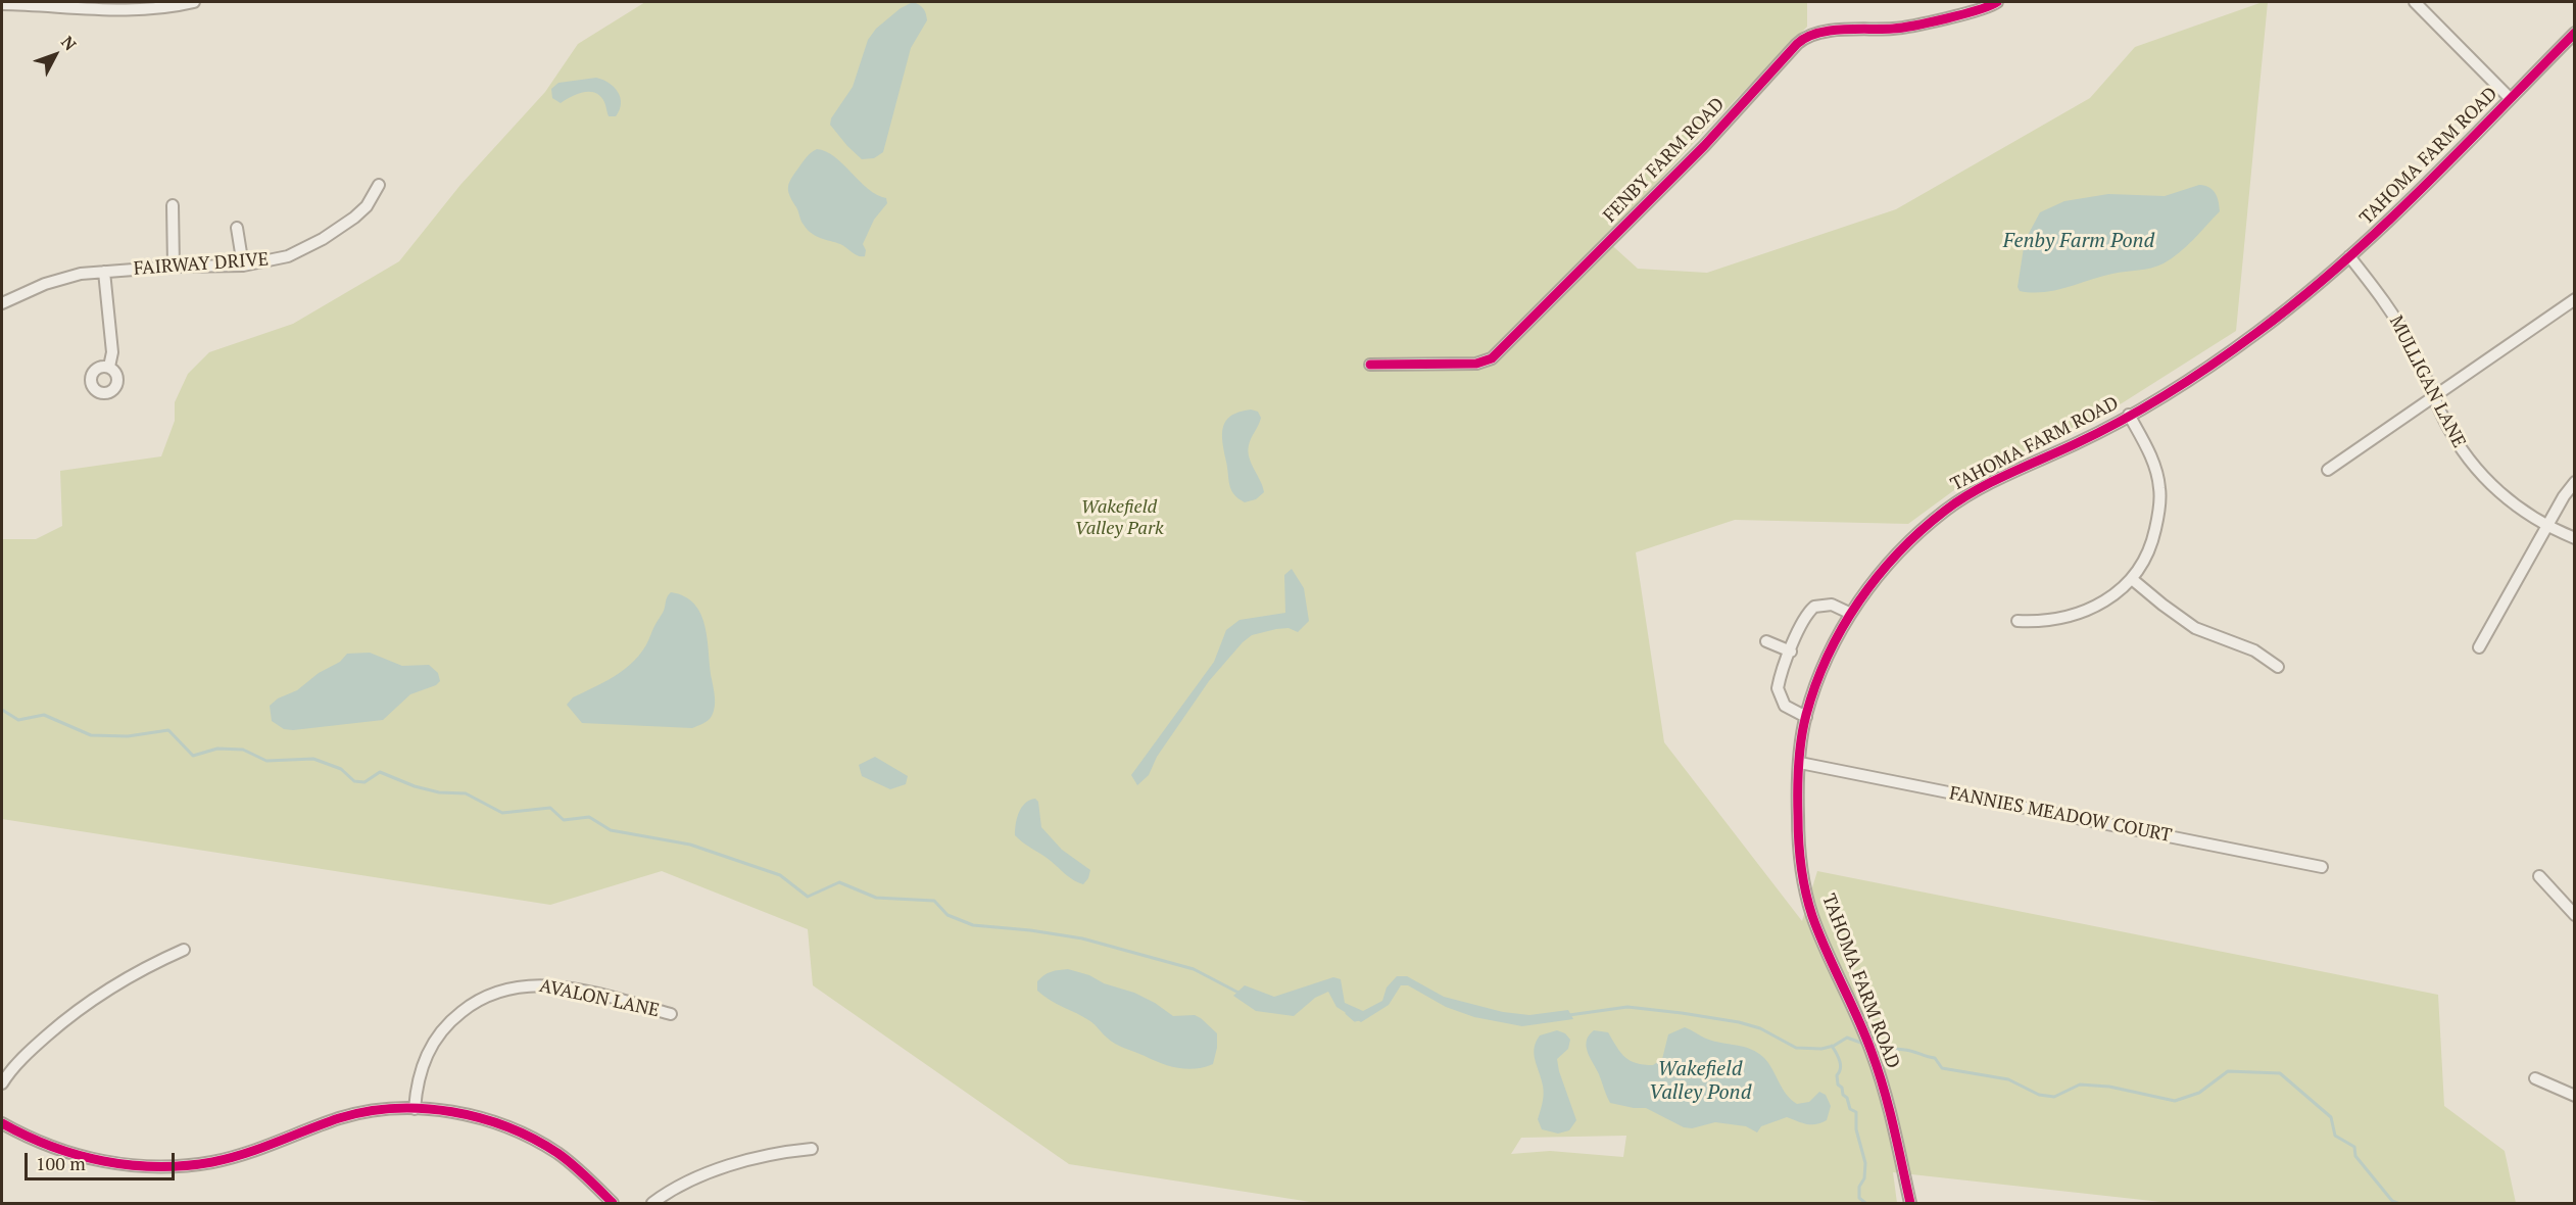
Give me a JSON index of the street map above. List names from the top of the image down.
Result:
{
  "streets": {
    "street": [
      "TAHOMA FARM ROAD",
      "FENBY FARM ROAD",
      "FAIRWAY DRIVE",
      "MULLIGAN LANE",
      "FANNIES MEADOW COURT",
      "AVALON LANE"
    ]
  },
  "crossings": [
    ["TAHOMA FARM ROAD", "MULLIGAN LANE"],
    ["TAHOMA FARM ROAD", "FANNIES MEADOW COURT"]
  ],
  "water": ["Fenby Farm Pond", "Wakefield Valley Pond"],
  "parks": ["Wakefield Valley Park"],
  "scale_bar": "100 m",
  "north": "top right"
}
